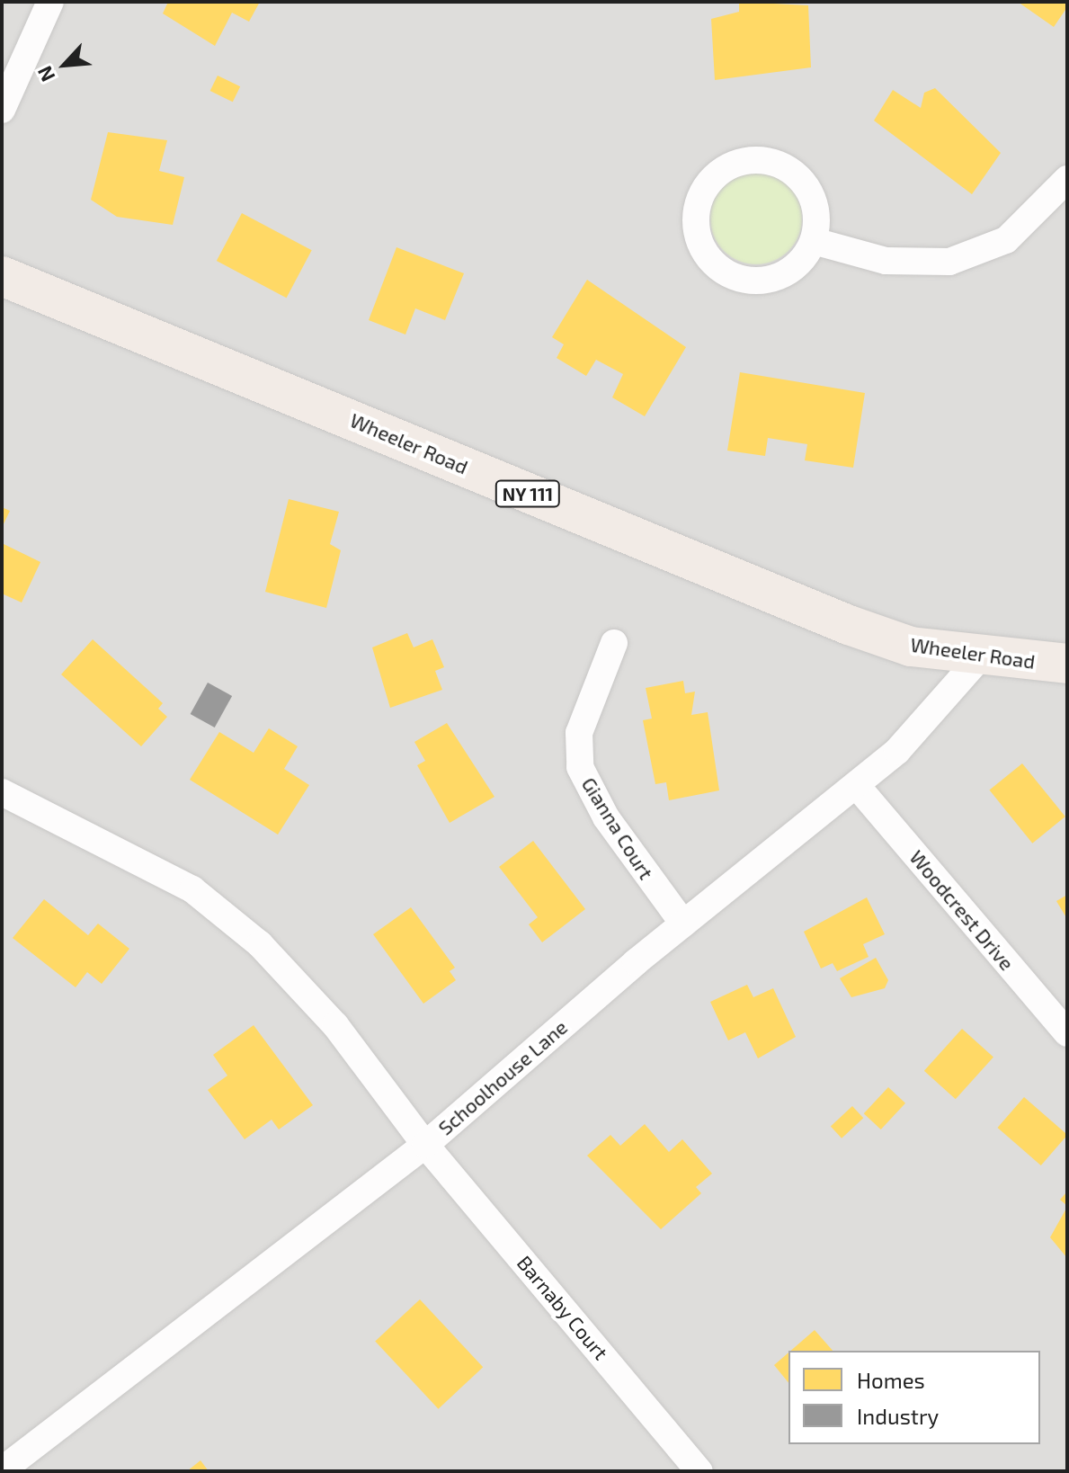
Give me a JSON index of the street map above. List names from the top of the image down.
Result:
{
  "streets": {
    "main road": ["Wheeler Road", "NY 111"],
    "street": [
      "Gianna Court",
      "Woodcrest Drive",
      "Schoolhouse Lane",
      "Barnaby Court"
    ]
  },
  "crossings": [
    ["Wheeler Road", "Schoolhouse Lane"],
    ["Gianna Court", "Schoolhouse Lane"],
    ["Woodcrest Drive", "Schoolhouse Lane"],
    ["Schoolhouse Lane", "Barnaby Court"]
  ],
  "legend": ["Homes", "Industry"],
  "north": "bottom left"
}
